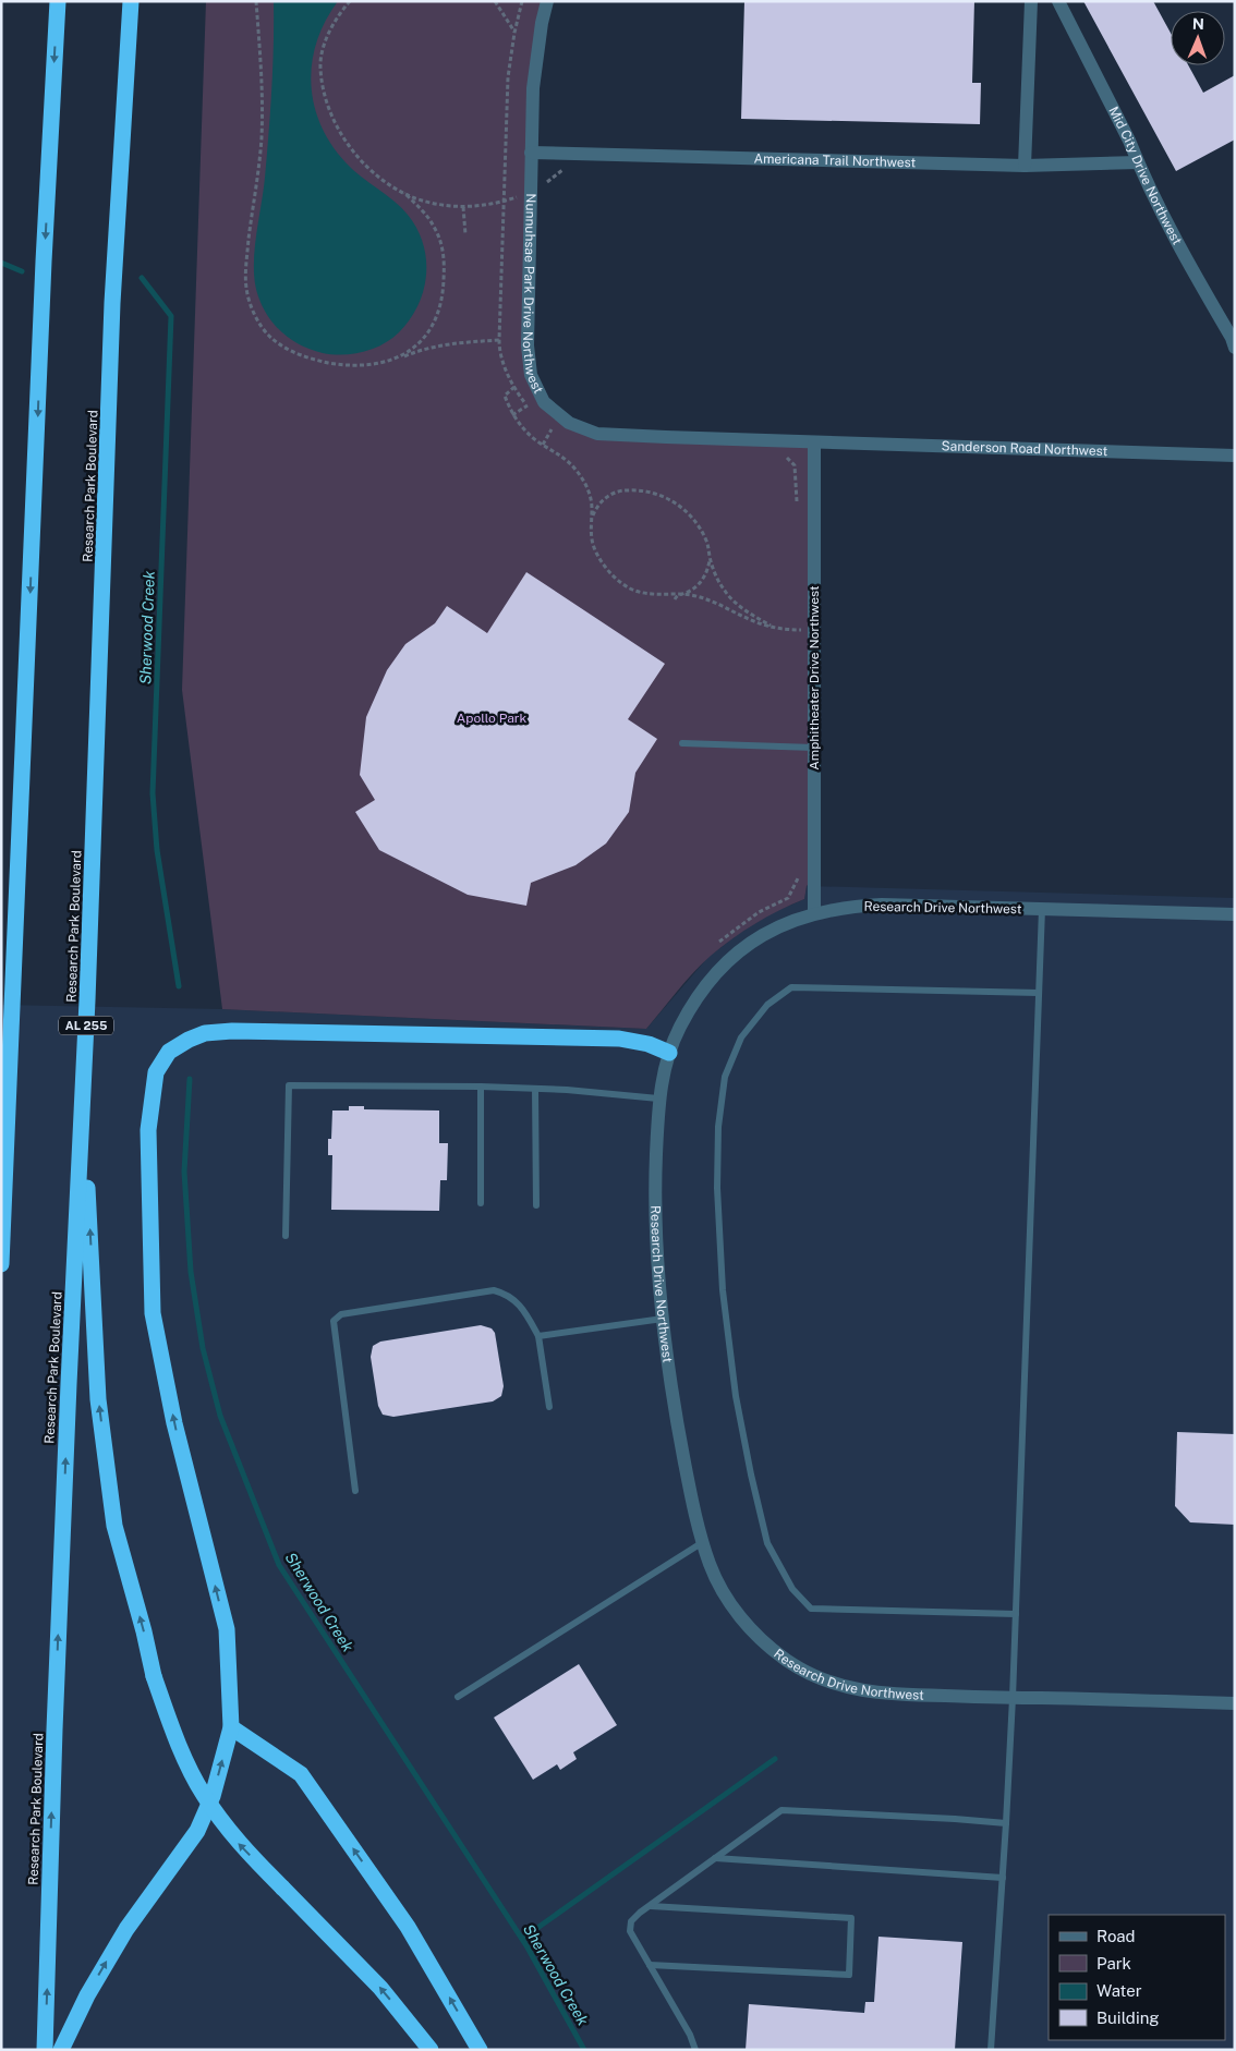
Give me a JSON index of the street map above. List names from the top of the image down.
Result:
{
  "streets": {
    "highway": ["Research Park Boulevard", "AL 255"],
    "street": [
      "Americana Trail Northwest",
      "Mid City Drive Northwest",
      "Nunnuhsae Park Drive Northwest",
      "Sanderson Road Northwest",
      "Amphitheater Drive Northwest",
      "Research Drive Northwest"
    ]
  },
  "crossings": [
    ["Americana Trail Northwest", "Mid City Drive Northwest"],
    ["Americana Trail Northwest", "Nunnuhsae Park Drive Northwest"],
    ["Nunnuhsae Park Drive Northwest", "Sanderson Road Northwest"],
    ["Nunnuhsae Park Drive Northwest", "Amphitheater Drive Northwest"],
    ["Sanderson Road Northwest", "Amphitheater Drive Northwest"],
    ["Amphitheater Drive Northwest", "Research Drive Northwest"]
  ],
  "one_way": ["Research Park Boulevard"],
  "water": ["Sherwood Creek"],
  "parks": ["Apollo Park"],
  "legend": [
    "Road",
    "Park",
    "Water",
    "Building"
  ],
  "north": "top"
}
